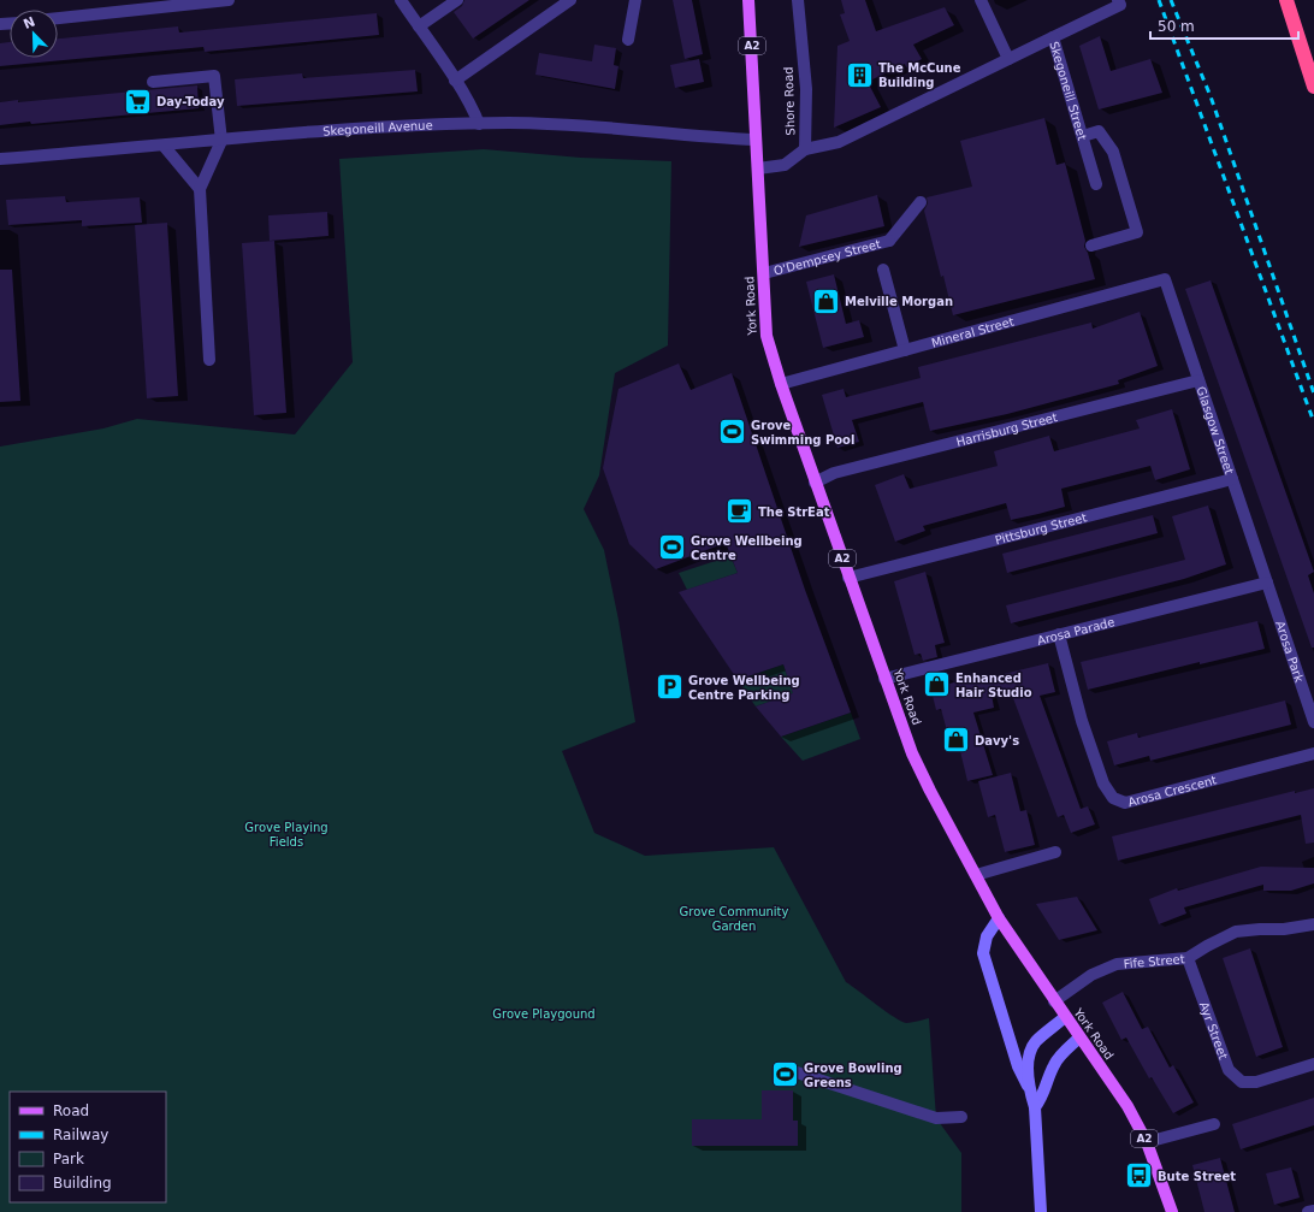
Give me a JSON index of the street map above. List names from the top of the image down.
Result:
{
  "streets": {
    "main road": ["A2", "York Road"],
    "street": [
      "Skegoneill Street",
      "Shore Road",
      "Skegoneill Avenue",
      "O'Dempsey Street",
      "Mineral Street",
      "Harrisburg Street",
      "Glasgow Street",
      "Pittsburg Street",
      "Arosa Parade",
      "Arosa Park",
      "Arosa Crescent",
      "Fife Street",
      "Ayr Street"
    ]
  },
  "crossings": [
    ["A2", "Skegoneill Avenue"],
    ["A2", "York Road"],
    ["Skegoneill Street", "Shore Road"],
    ["Shore Road", "York Road"],
    ["Skegoneill Avenue", "York Road"],
    ["O'Dempsey Street", "York Road"],
    ["York Road", "Mineral Street"],
    ["York Road", "Harrisburg Street"],
    ["York Road", "Pittsburg Street"],
    ["York Road", "Arosa Parade"],
    ["York Road", "Fife Street"],
    ["Mineral Street", "Glasgow Street"],
    ["Harrisburg Street", "Glasgow Street"],
    ["Glasgow Street", "Pittsburg Street"],
    ["Glasgow Street", "Arosa Parade"],
    ["Glasgow Street", "Arosa Park"],
    ["Arosa Parade", "Arosa Park"],
    ["Arosa Parade", "Arosa Crescent"],
    ["Fife Street", "Ayr Street"]
  ],
  "parks": ["Grove Playing Fields", "Grove Community Garden", "Grove Playgound"],
  "places": {
    "building": ["The McCune Building"],
    "supermarket": ["Day-Today"],
    "shop": ["Melville Morgan", "Enhanced Hair Studio", "Davy's"],
    "sports": ["Grove Swimming Pool", "Grove Wellbeing Centre", "Grove Bowling Greens"],
    "cafe": ["The StrEat"],
    "parking": ["Grove Wellbeing Centre Parking"],
    "bus stop": ["Bute Street"]
  },
  "legend": [
    "Road",
    "Railway",
    "Park",
    "Building"
  ],
  "scale_bar": "50 m",
  "north": "top left"
}
